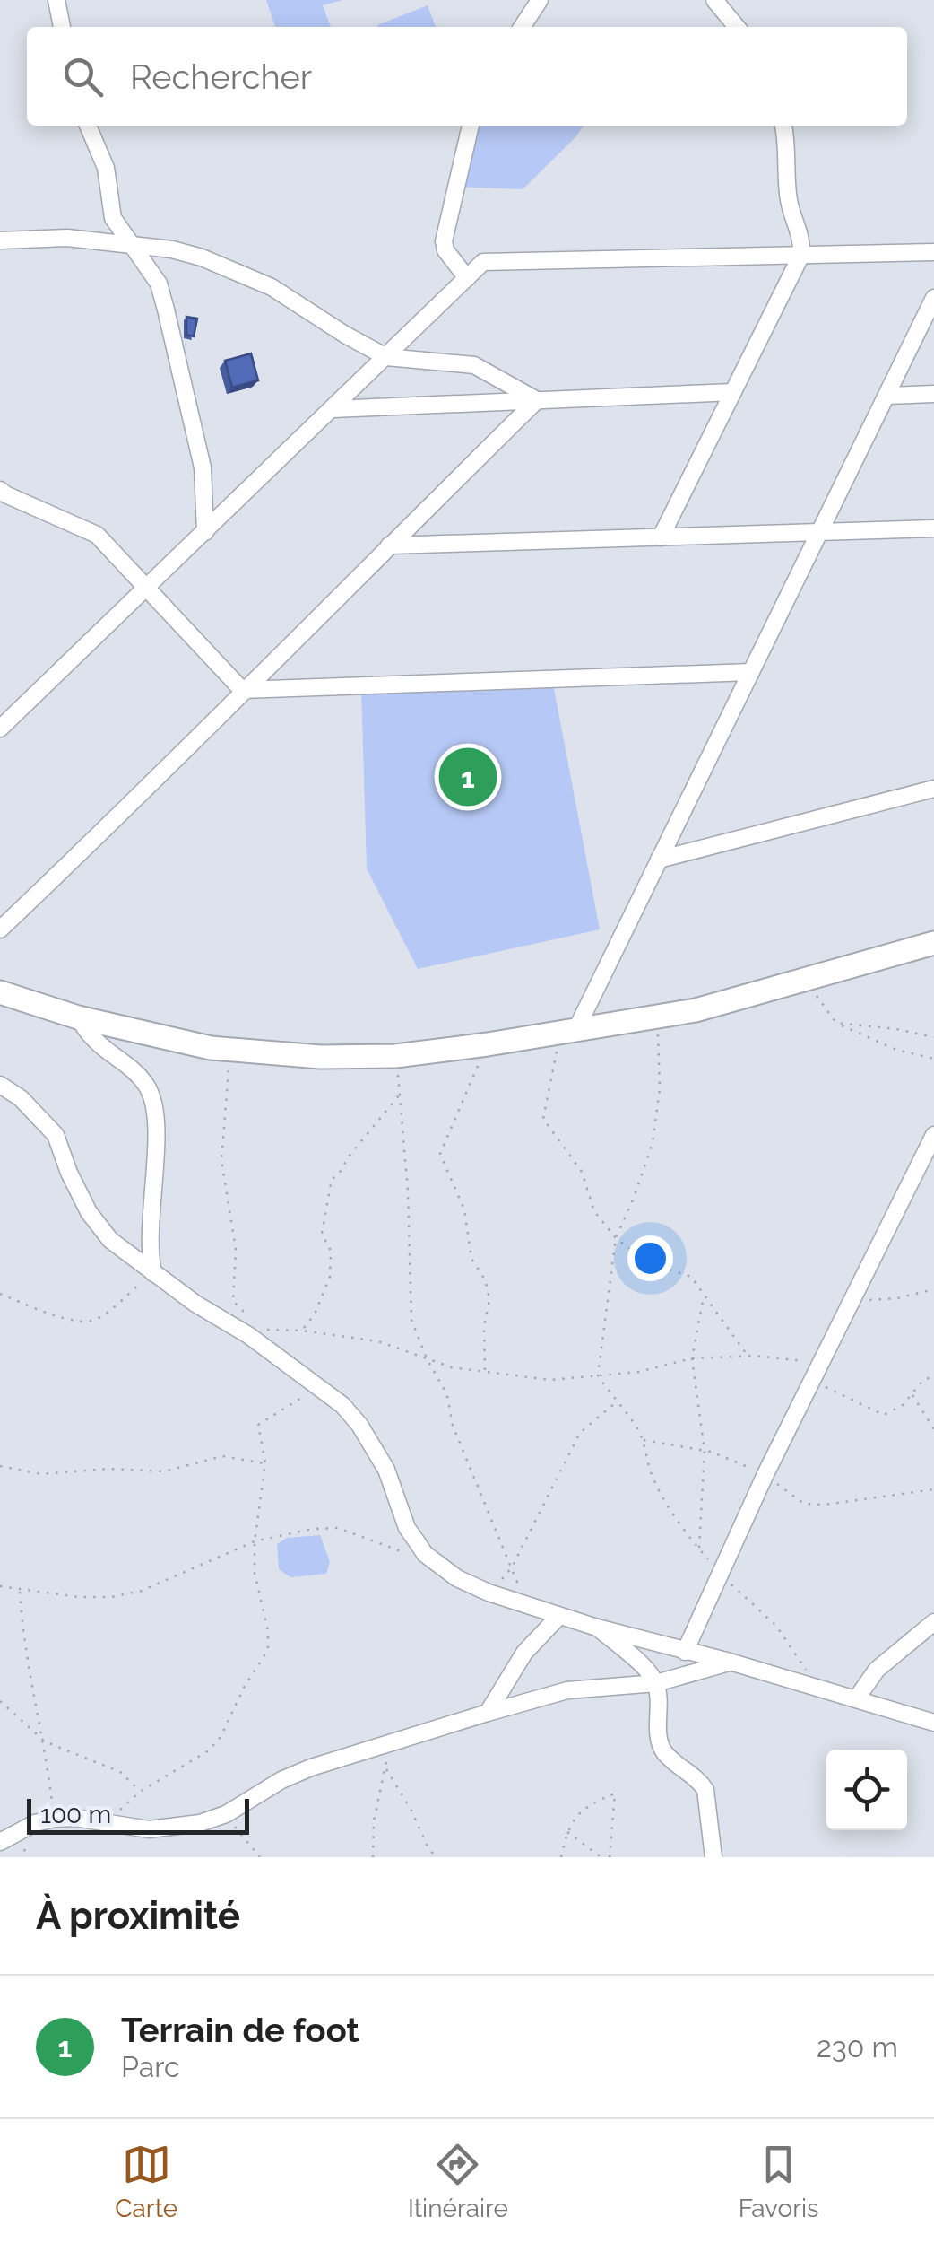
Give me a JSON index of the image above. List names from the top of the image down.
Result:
{
  "scale_bar": "100 m",
  "page": {
    "search": "Rechercher",
    "pins": "1",
    "scale": "100 m",
    "heading": "À proximité",
    "list": [
      {
        "mark": "1",
        "name": "Terrain de foot",
        "note": "Parc",
        "value": "230 m"
      }
    ],
    "nav": ["Carte", "Itinéraire", "Favoris"]
  }
}
